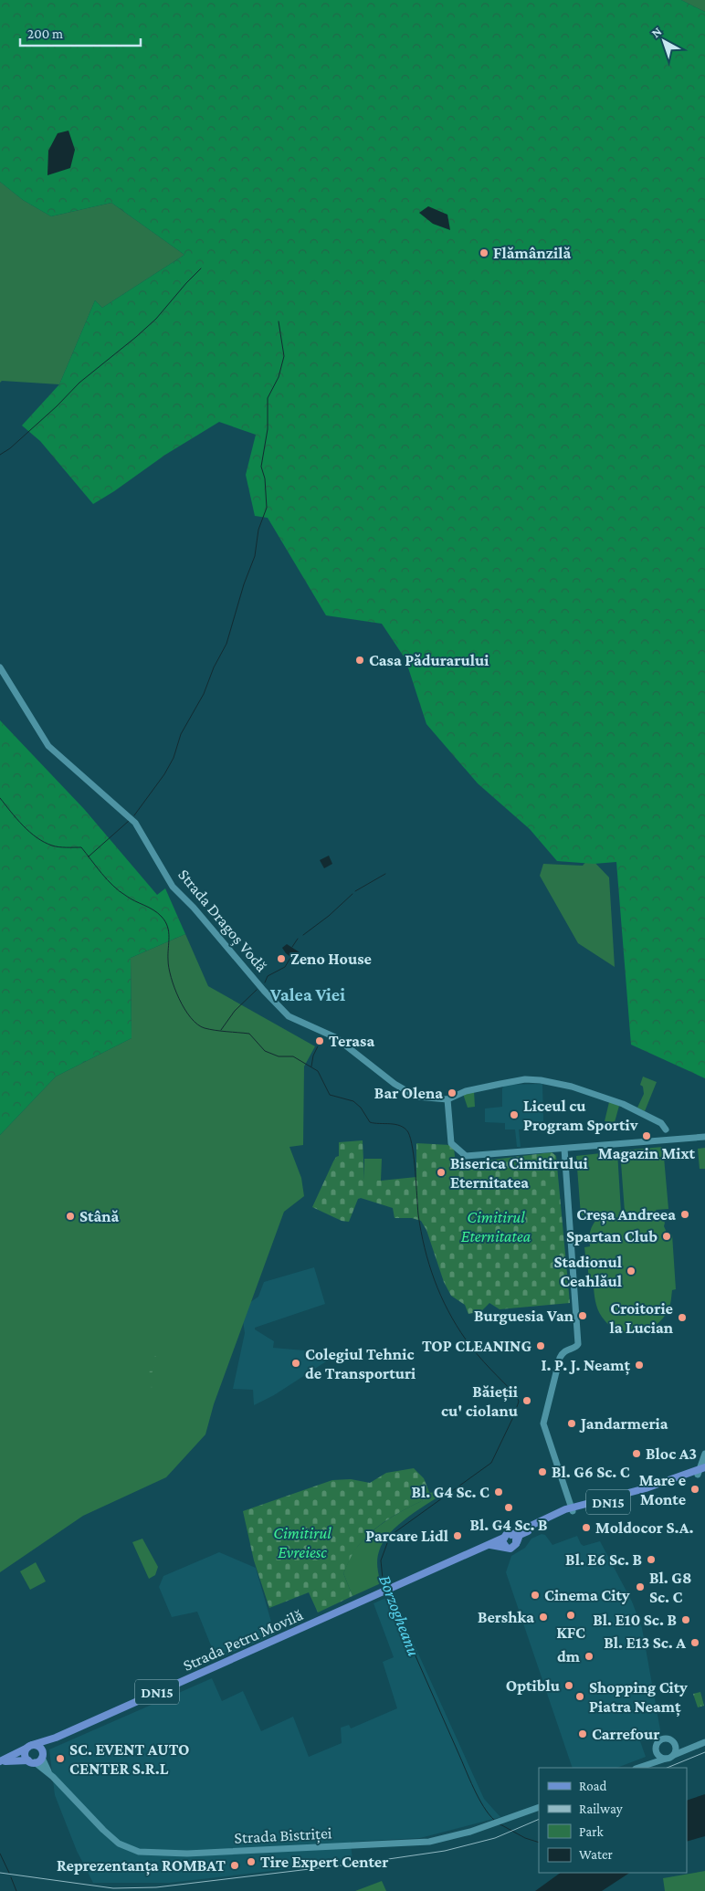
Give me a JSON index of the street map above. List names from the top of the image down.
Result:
{
  "streets": {
    "main road": ["DN15", "Strada Petru Movilă"],
    "street": ["Strada Dragoș Vodă", "Strada Bistriței"]
  },
  "crossings": [
    ["DN15", "Strada Petru Movilă"],
    ["DN15", "Strada Bistriței"],
    ["Strada Petru Movilă", "Strada Bistriței"]
  ],
  "districts": ["Valea Viei"],
  "water": ["Borzogheanu"],
  "parks": ["Cimitirul Eternitatea", "Cimitirul Evreiesc"],
  "places": [
    "Flămânzilă",
    "Casa Pădurarului",
    "Zeno House",
    "Terasa",
    "Bar Olena",
    "Liceul cu Program Sportiv",
    "Magazin Mixt",
    "Biserica Cimitirului Eternitatea",
    "Creșa Andreea",
    "Stână",
    "Spartan Club",
    "Stadionul Ceahlăul",
    "Burguesia Van",
    "Croitorie la Lucian",
    "TOP CLEANING",
    "Colegiul Tehnic de Transporturi",
    "I. P. J. Neamț",
    "Băieții cu' ciolanu",
    "Jandarmeria",
    "Bloc A3",
    "Bl. G6 Sc. C",
    "Mare e Monte",
    "Bl. G4 Sc. C",
    "Bl. G4 Sc. B",
    "Moldocor S.A.",
    "Parcare Lidl",
    "Bl. E6 Sc. B",
    "Bl. G8 Sc. C",
    "Cinema City",
    "KFC",
    "Bershka",
    "Bl. E10 Sc. B",
    "Bl. E13 Sc. A",
    "dm",
    "Optiblu",
    "Shopping City Piatra Neamț",
    "Carrefour",
    "SC. EVENT AUTO CENTER S.R.L",
    "Tire Expert Center",
    "Reprezentanța ROMBAT"
  ],
  "legend": [
    "Road",
    "Railway",
    "Park",
    "Water"
  ],
  "scale_bar": "200 m",
  "north": "top left"
}
